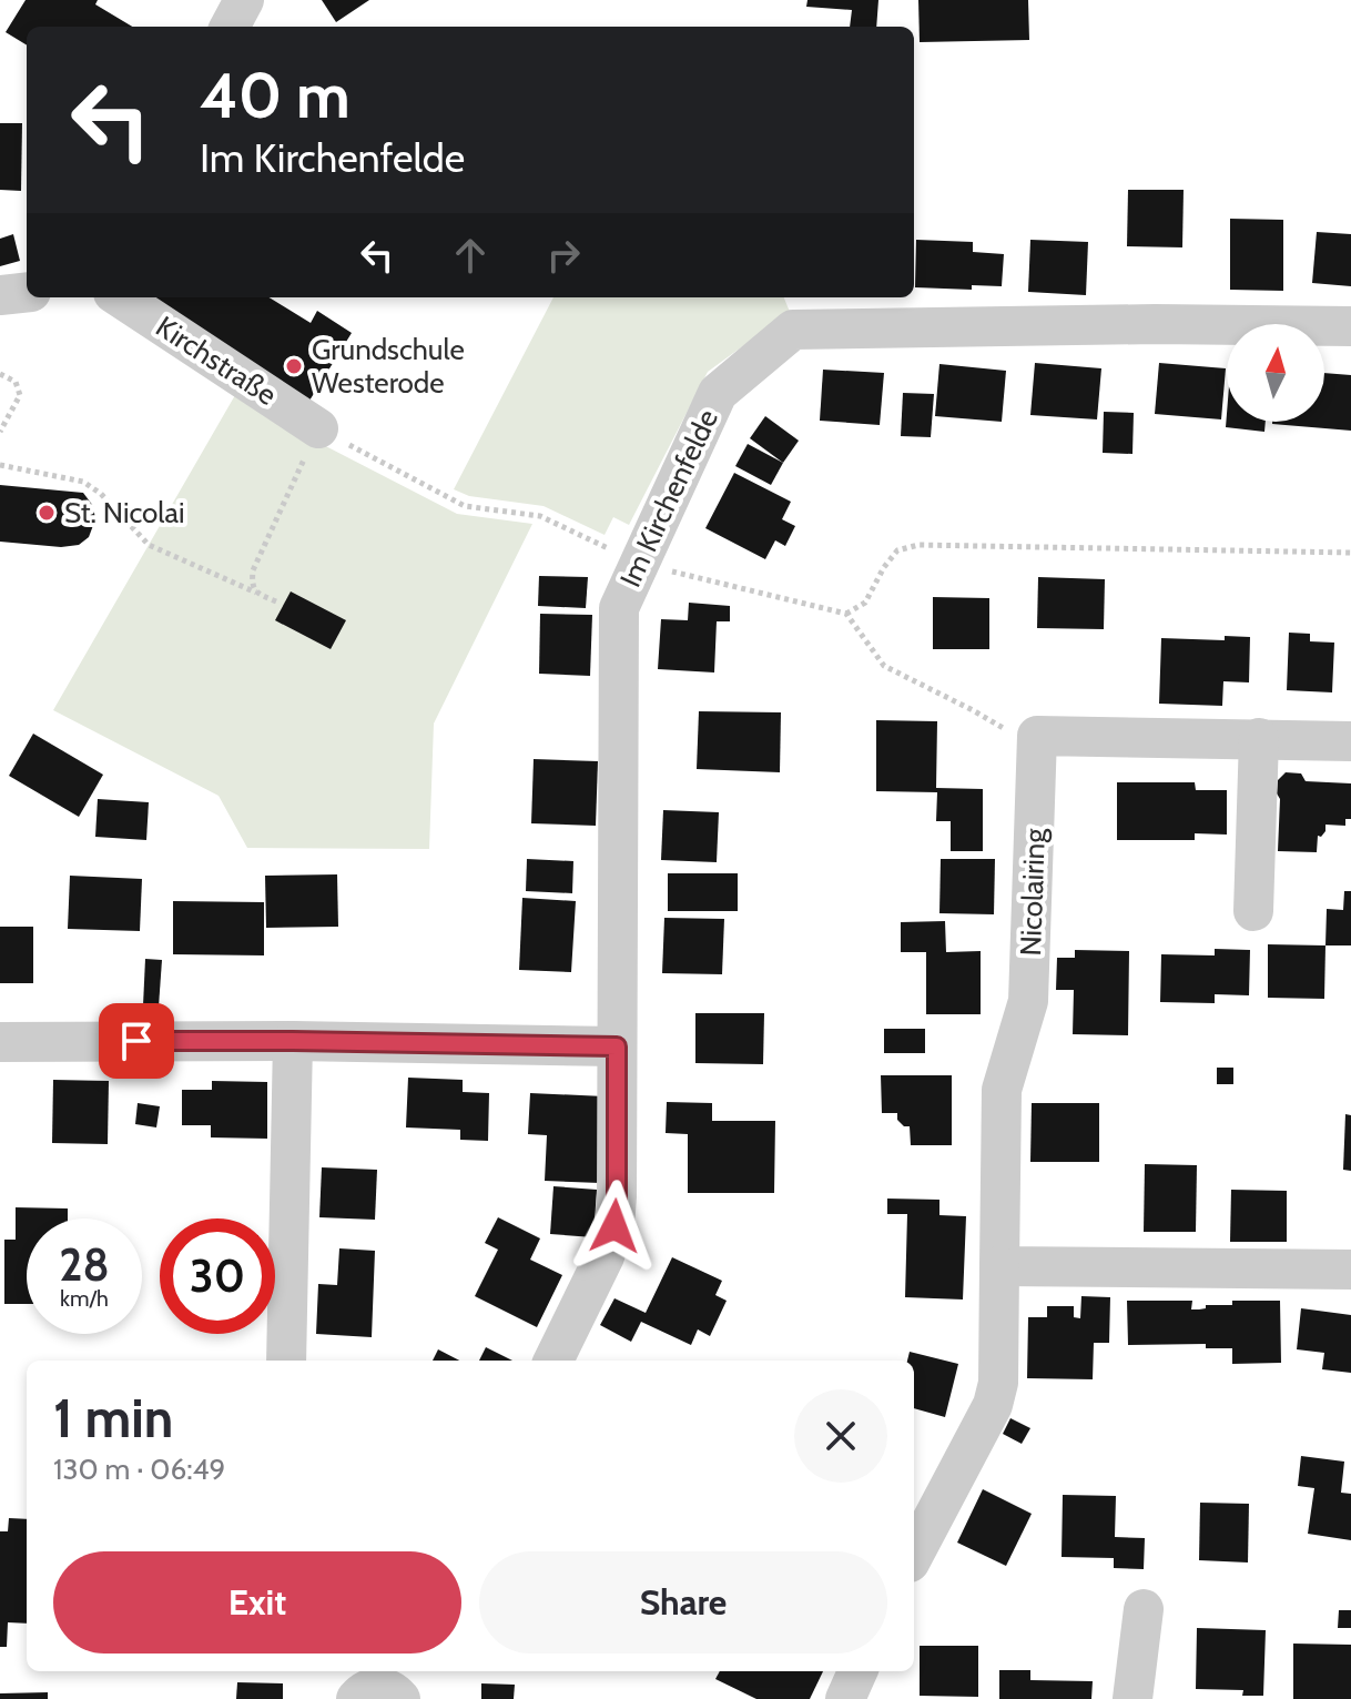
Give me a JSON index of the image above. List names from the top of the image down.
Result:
{
  "streets": {
    "street": ["Kirchstraße", "Im Kirchenfelde", "Nicolairing"]
  },
  "places": ["Grundschule Westerode", "St. Nicolai"],
  "north": "top",
  "page": {
    "turn": ["40 m", "Im Kirchenfelde"],
    "speed": "28 km/h",
    "limit": "30",
    "heading": ["1 min", "130 m · 06:49"],
    "buttons": ["Exit", "Share"]
  }
}
